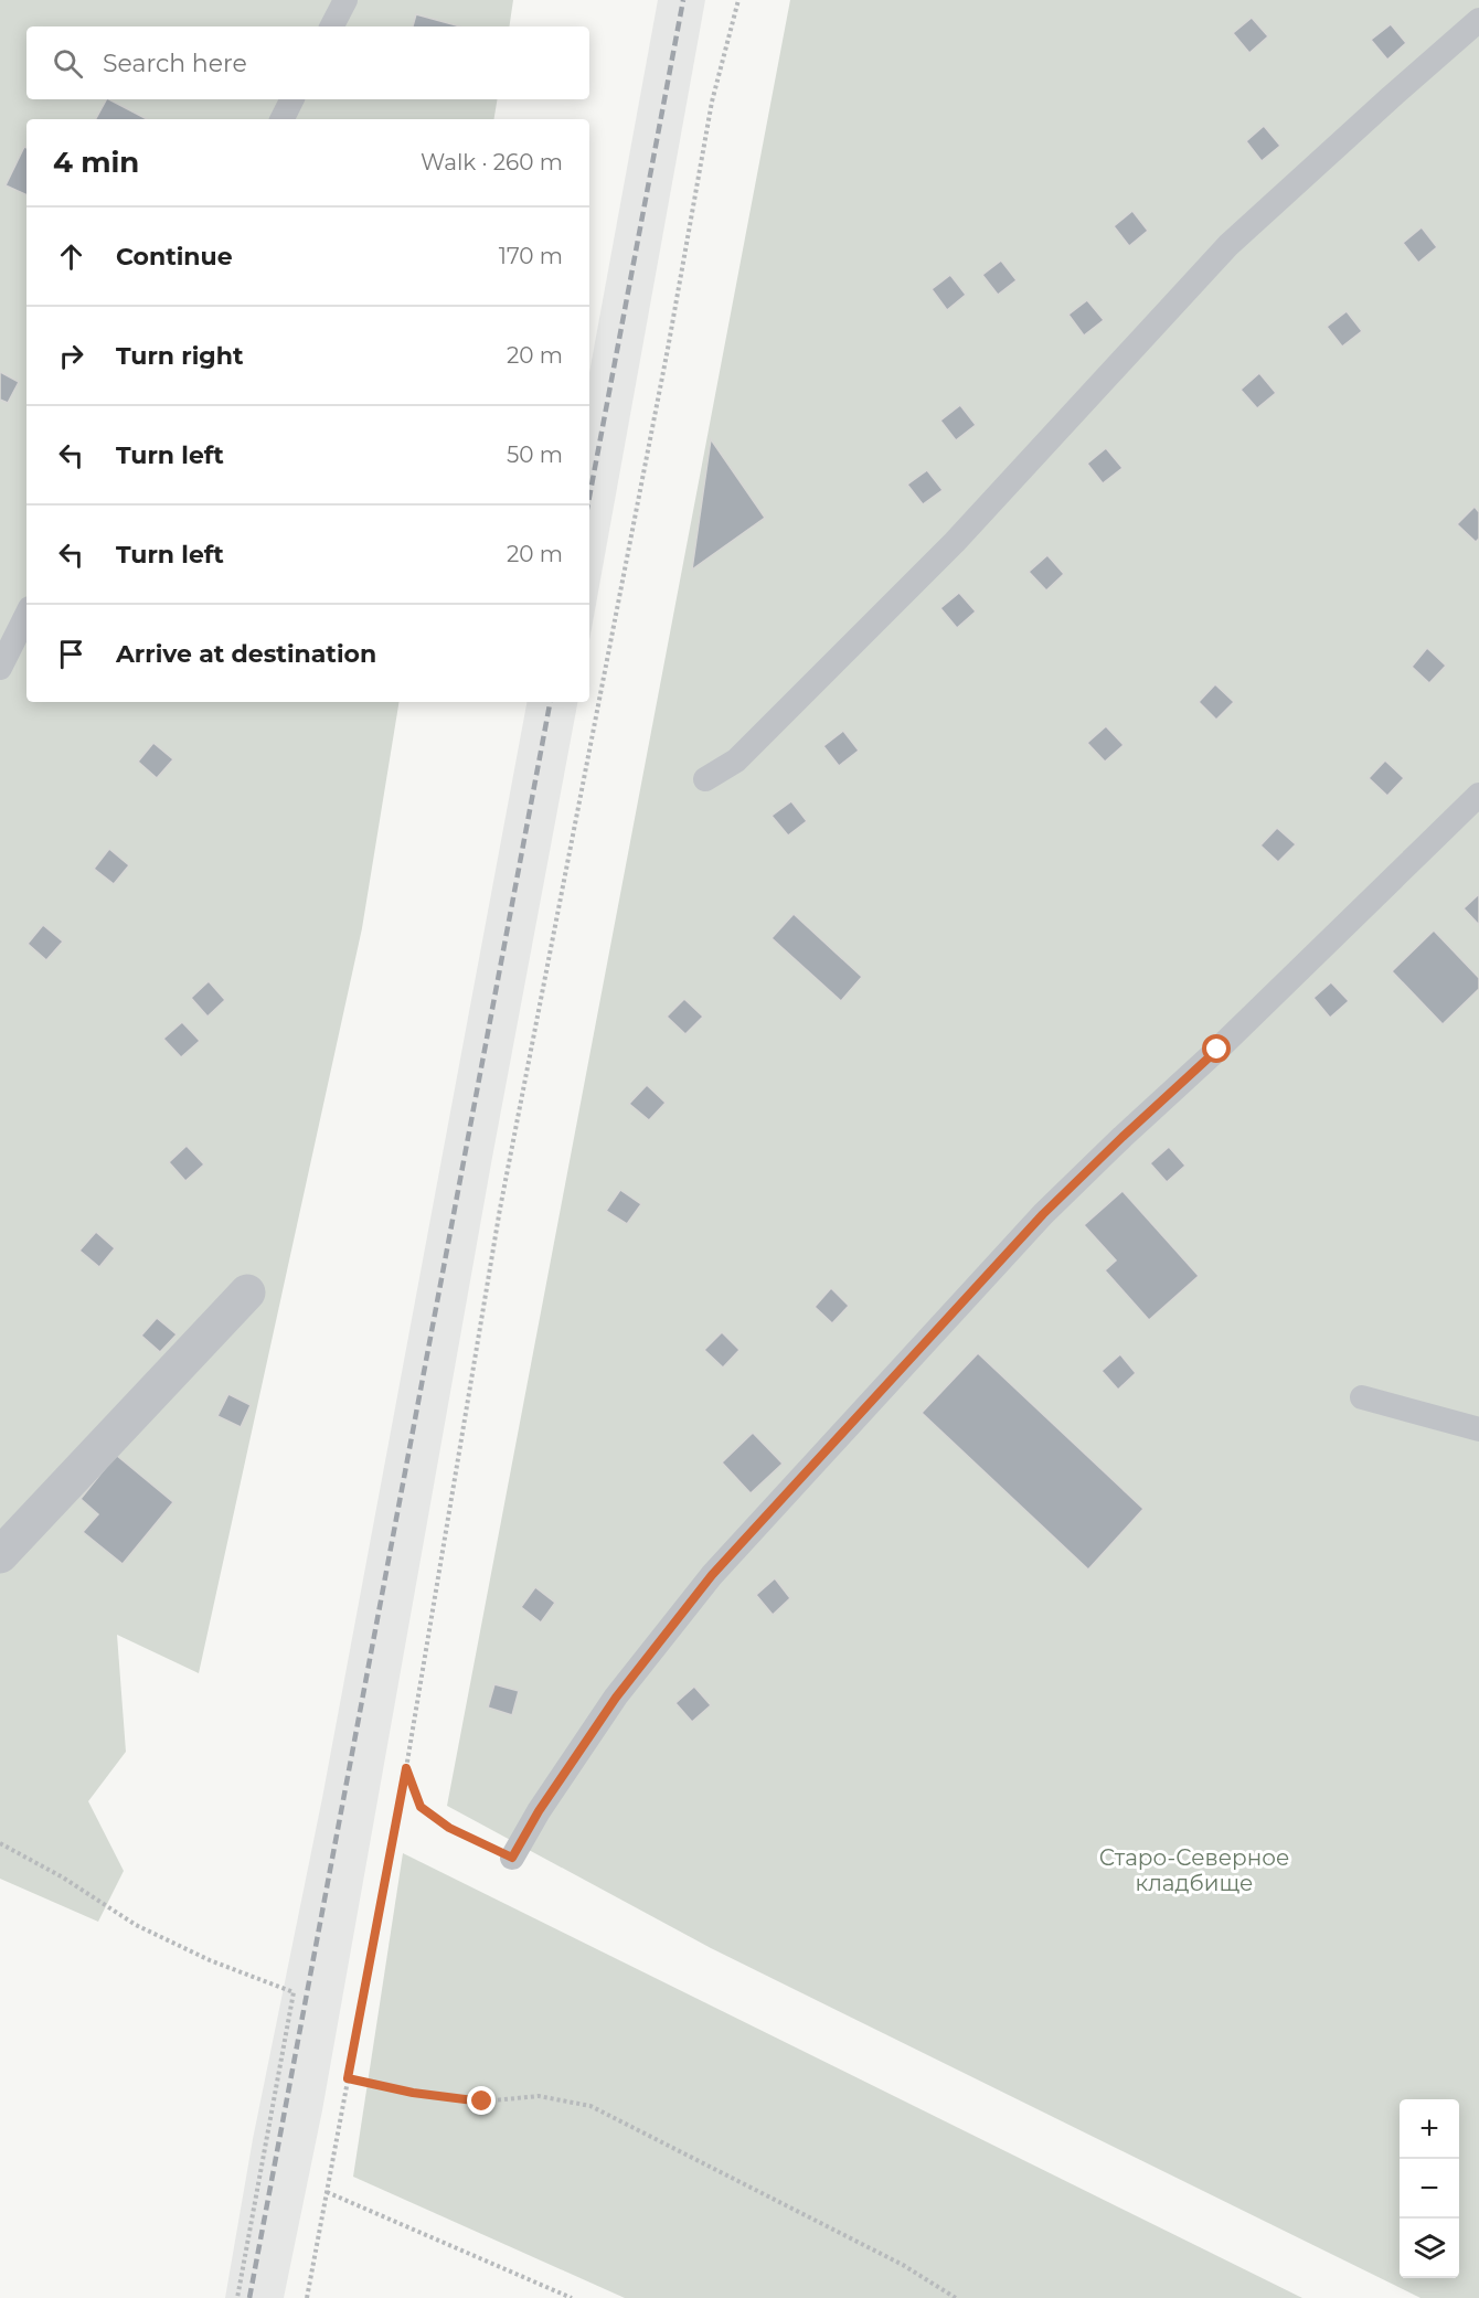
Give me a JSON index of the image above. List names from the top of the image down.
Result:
{
  "parks": ["Старо-Северное кладбище"],
  "page": {
    "search": "Search here",
    "heading": ["4 min", "Walk · 260 m"],
    "list": [
      ["Continue", "170 m"],
      ["Turn right", "20 m"],
      ["Turn left", "50 m"],
      ["Turn left", "20 m"],
      "Arrive at destination"
    ],
    "map_buttons": ["+", "−"]
  }
}
